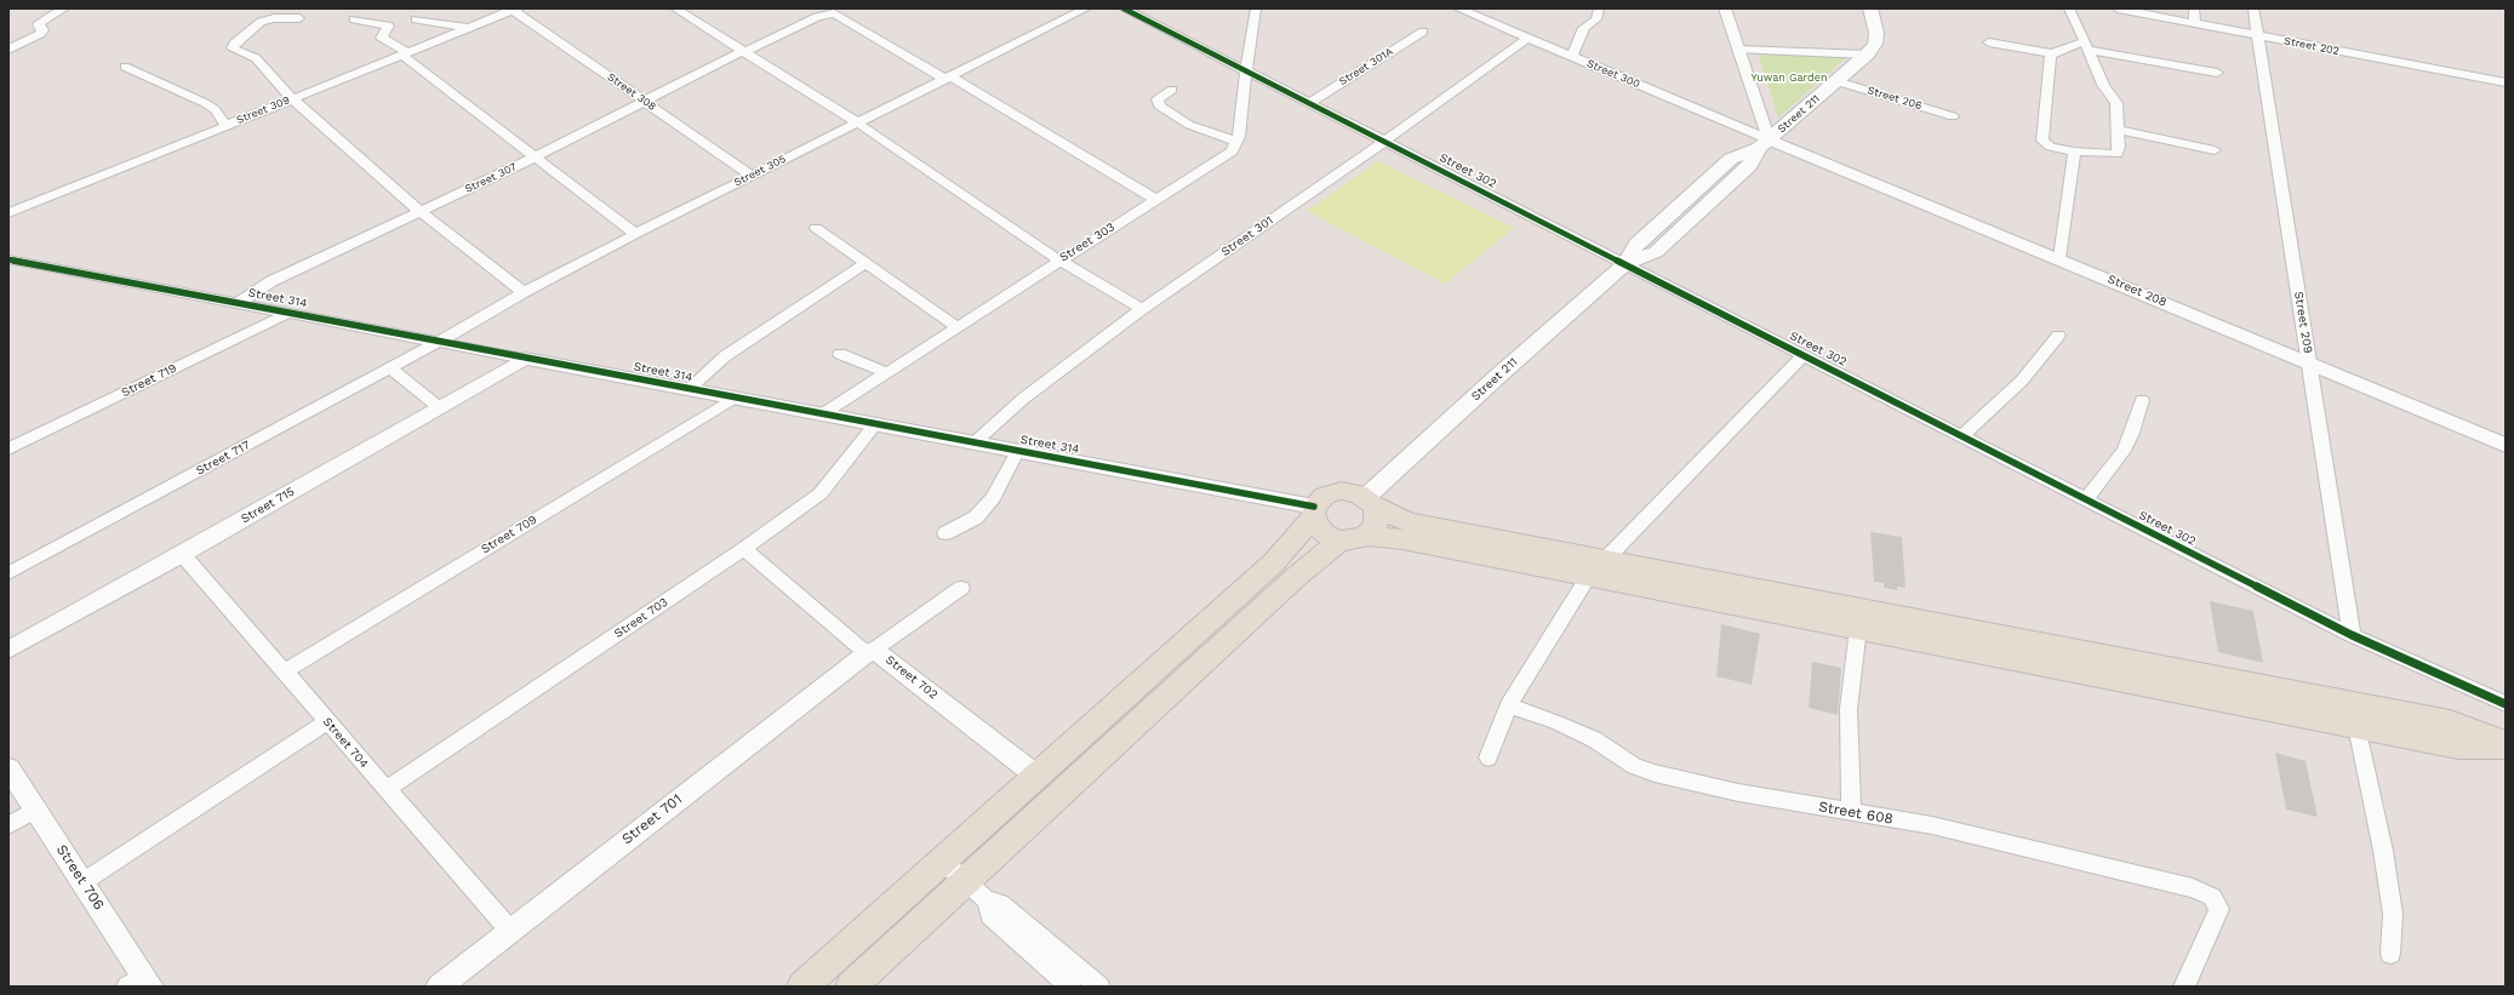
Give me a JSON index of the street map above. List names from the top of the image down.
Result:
{
  "streets": {
    "main road": ["Street 211"],
    "street": [
      "Street 202",
      "Street 301A",
      "Street 300",
      "Street 308",
      "Street 206",
      "Street 309",
      "Street 305",
      "Street 302",
      "Street 307",
      "Street 301",
      "Street 303",
      "Street 208",
      "Street 314",
      "Street 209",
      "Street 719",
      "Street 717",
      "Street 715",
      "Street 709",
      "Street 703",
      "Street 702",
      "Street 704",
      "Street 608",
      "Street 701",
      "Street 706"
    ]
  },
  "crossings": [
    ["Street 202", "Street 209"],
    ["Street 301A", "Street 302"],
    ["Street 300", "Street 211"],
    ["Street 300", "Street 301"],
    ["Street 300", "Street 208"],
    ["Street 308", "Street 309"],
    ["Street 308", "Street 305"],
    ["Street 308", "Street 307"],
    ["Street 206", "Street 211"],
    ["Street 211", "Street 302"],
    ["Street 211", "Street 208"],
    ["Street 211", "Street 314"],
    ["Street 305", "Street 314"],
    ["Street 305", "Street 717"],
    ["Street 302", "Street 301"],
    ["Street 302", "Street 209"],
    ["Street 307", "Street 314"],
    ["Street 301", "Street 314"],
    ["Street 303", "Street 314"],
    ["Street 208", "Street 209"],
    ["Street 314", "Street 719"],
    ["Street 314", "Street 717"],
    ["Street 314", "Street 715"],
    ["Street 314", "Street 709"],
    ["Street 314", "Street 703"],
    ["Street 715", "Street 704"],
    ["Street 709", "Street 704"],
    ["Street 703", "Street 702"],
    ["Street 703", "Street 704"],
    ["Street 702", "Street 701"],
    ["Street 704", "Street 701"]
  ],
  "parks": ["Yuwan Garden"]
}
